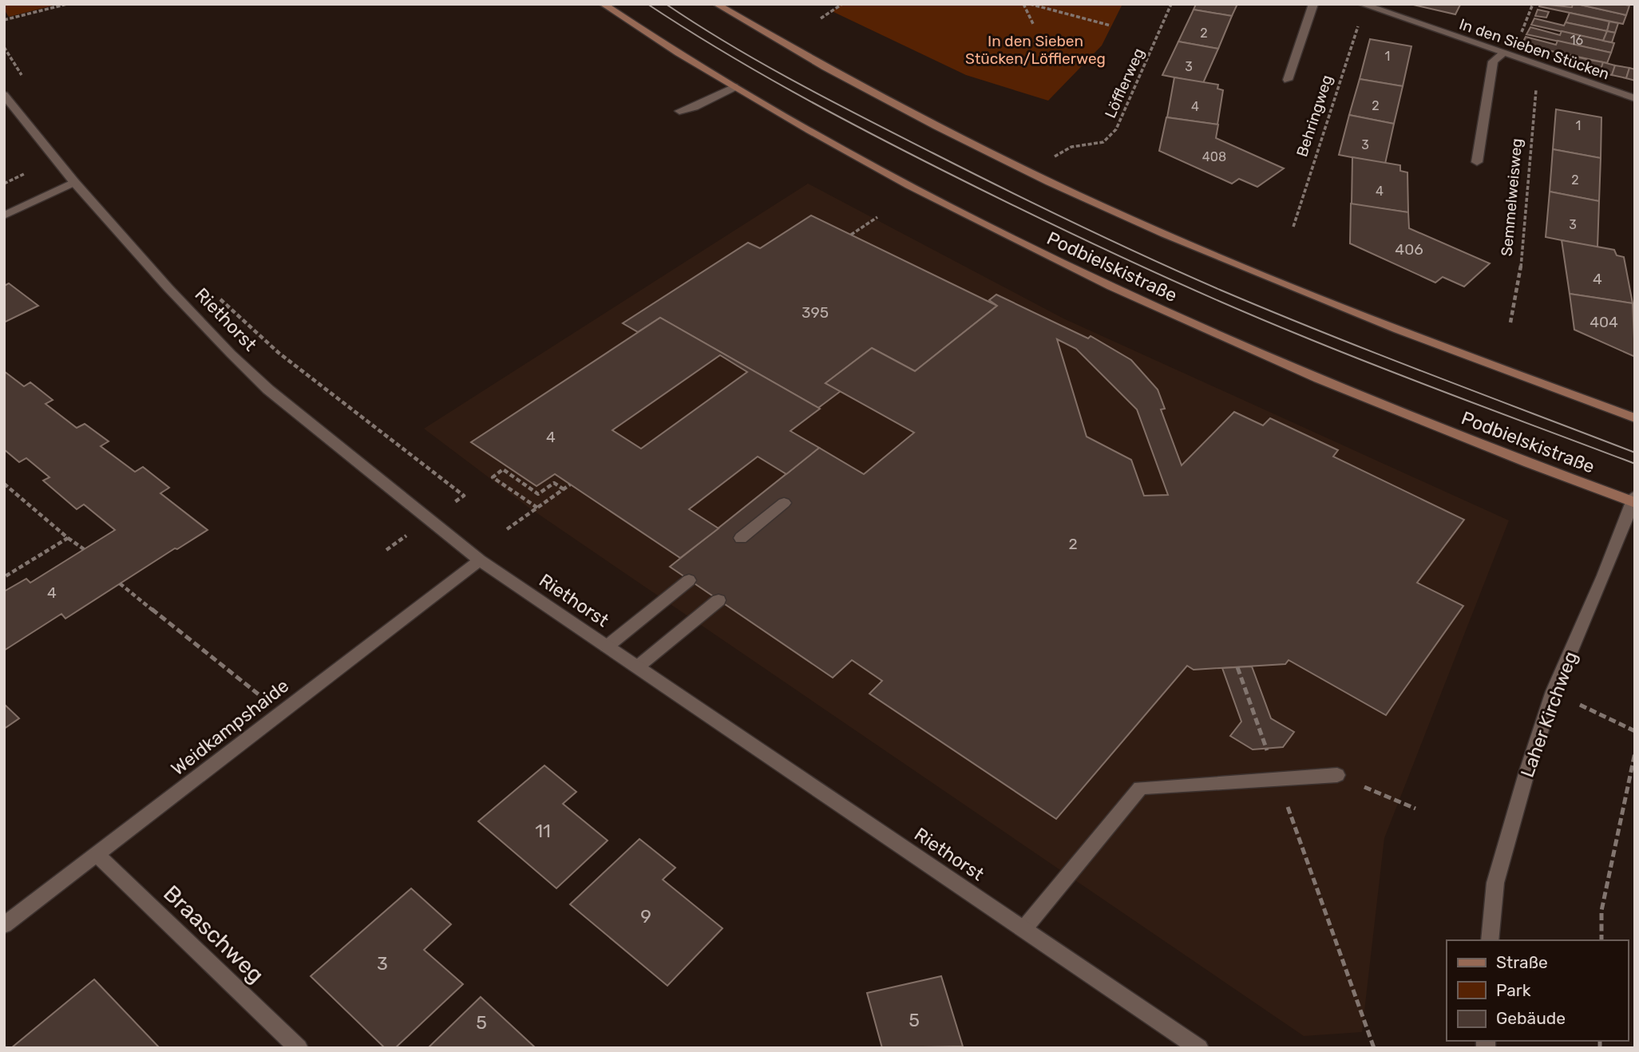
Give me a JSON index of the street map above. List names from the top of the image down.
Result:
{
  "streets": {
    "main road": ["Podbielskistraße"],
    "street": [
      "In den Sieben Stücken",
      "Behringweg",
      "Semmelweisweg",
      "Riethorst",
      "Laher Kirchweg",
      "Weidkampshaide",
      "Braaschweg"
    ],
    "path": ["Löfflerweg"]
  },
  "crossings": [
    ["In den Sieben Stücken", "Semmelweisweg"],
    ["Podbielskistraße", "Laher Kirchweg"],
    ["Riethorst", "Weidkampshaide"],
    ["Weidkampshaide", "Braaschweg"]
  ],
  "parks": ["In den Sieben Stücken/Löfflerweg"],
  "house_numbers": [
    "2",
    "16",
    "1",
    "3",
    "2",
    "4",
    "1",
    "3",
    "408",
    "2",
    "4",
    "3",
    "406",
    "4",
    "395",
    "404",
    "4",
    "2",
    "4",
    "11",
    "9",
    "3",
    "5",
    "5"
  ],
  "legend": ["Straße", "Park", "Gebäude"]
}
